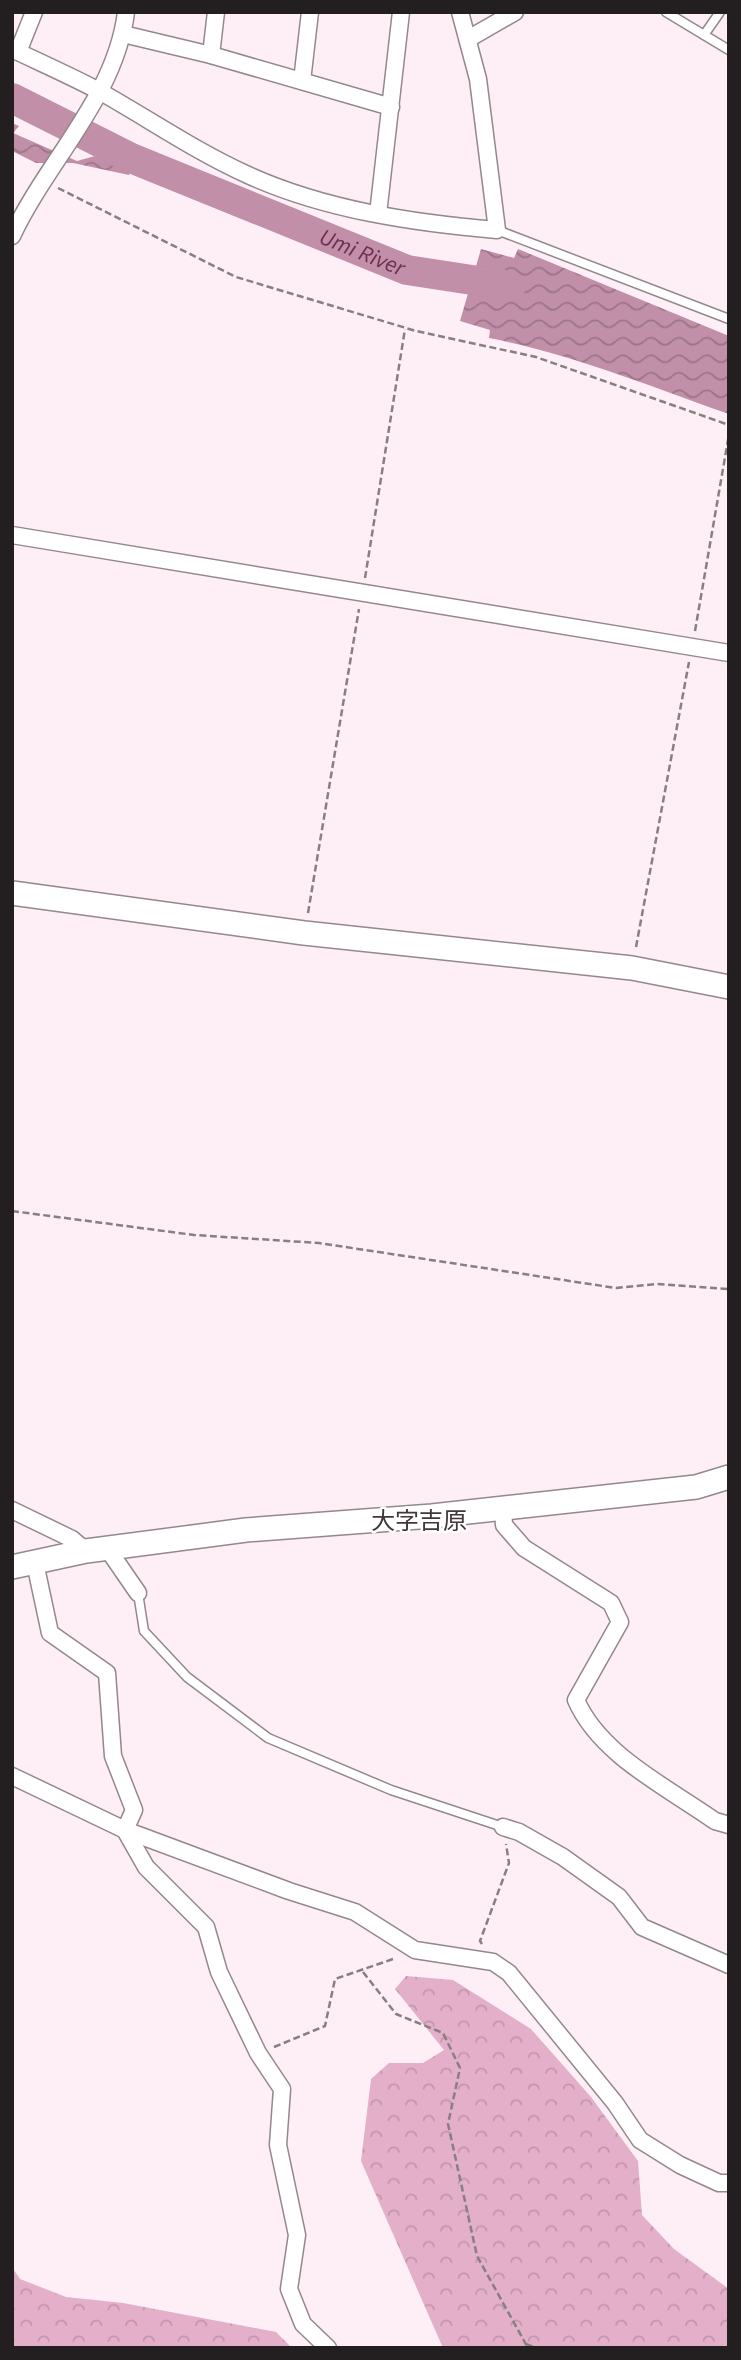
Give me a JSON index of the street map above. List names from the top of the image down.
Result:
{
  "districts": ["大字吉原"],
  "water": ["Umi River"]
}
